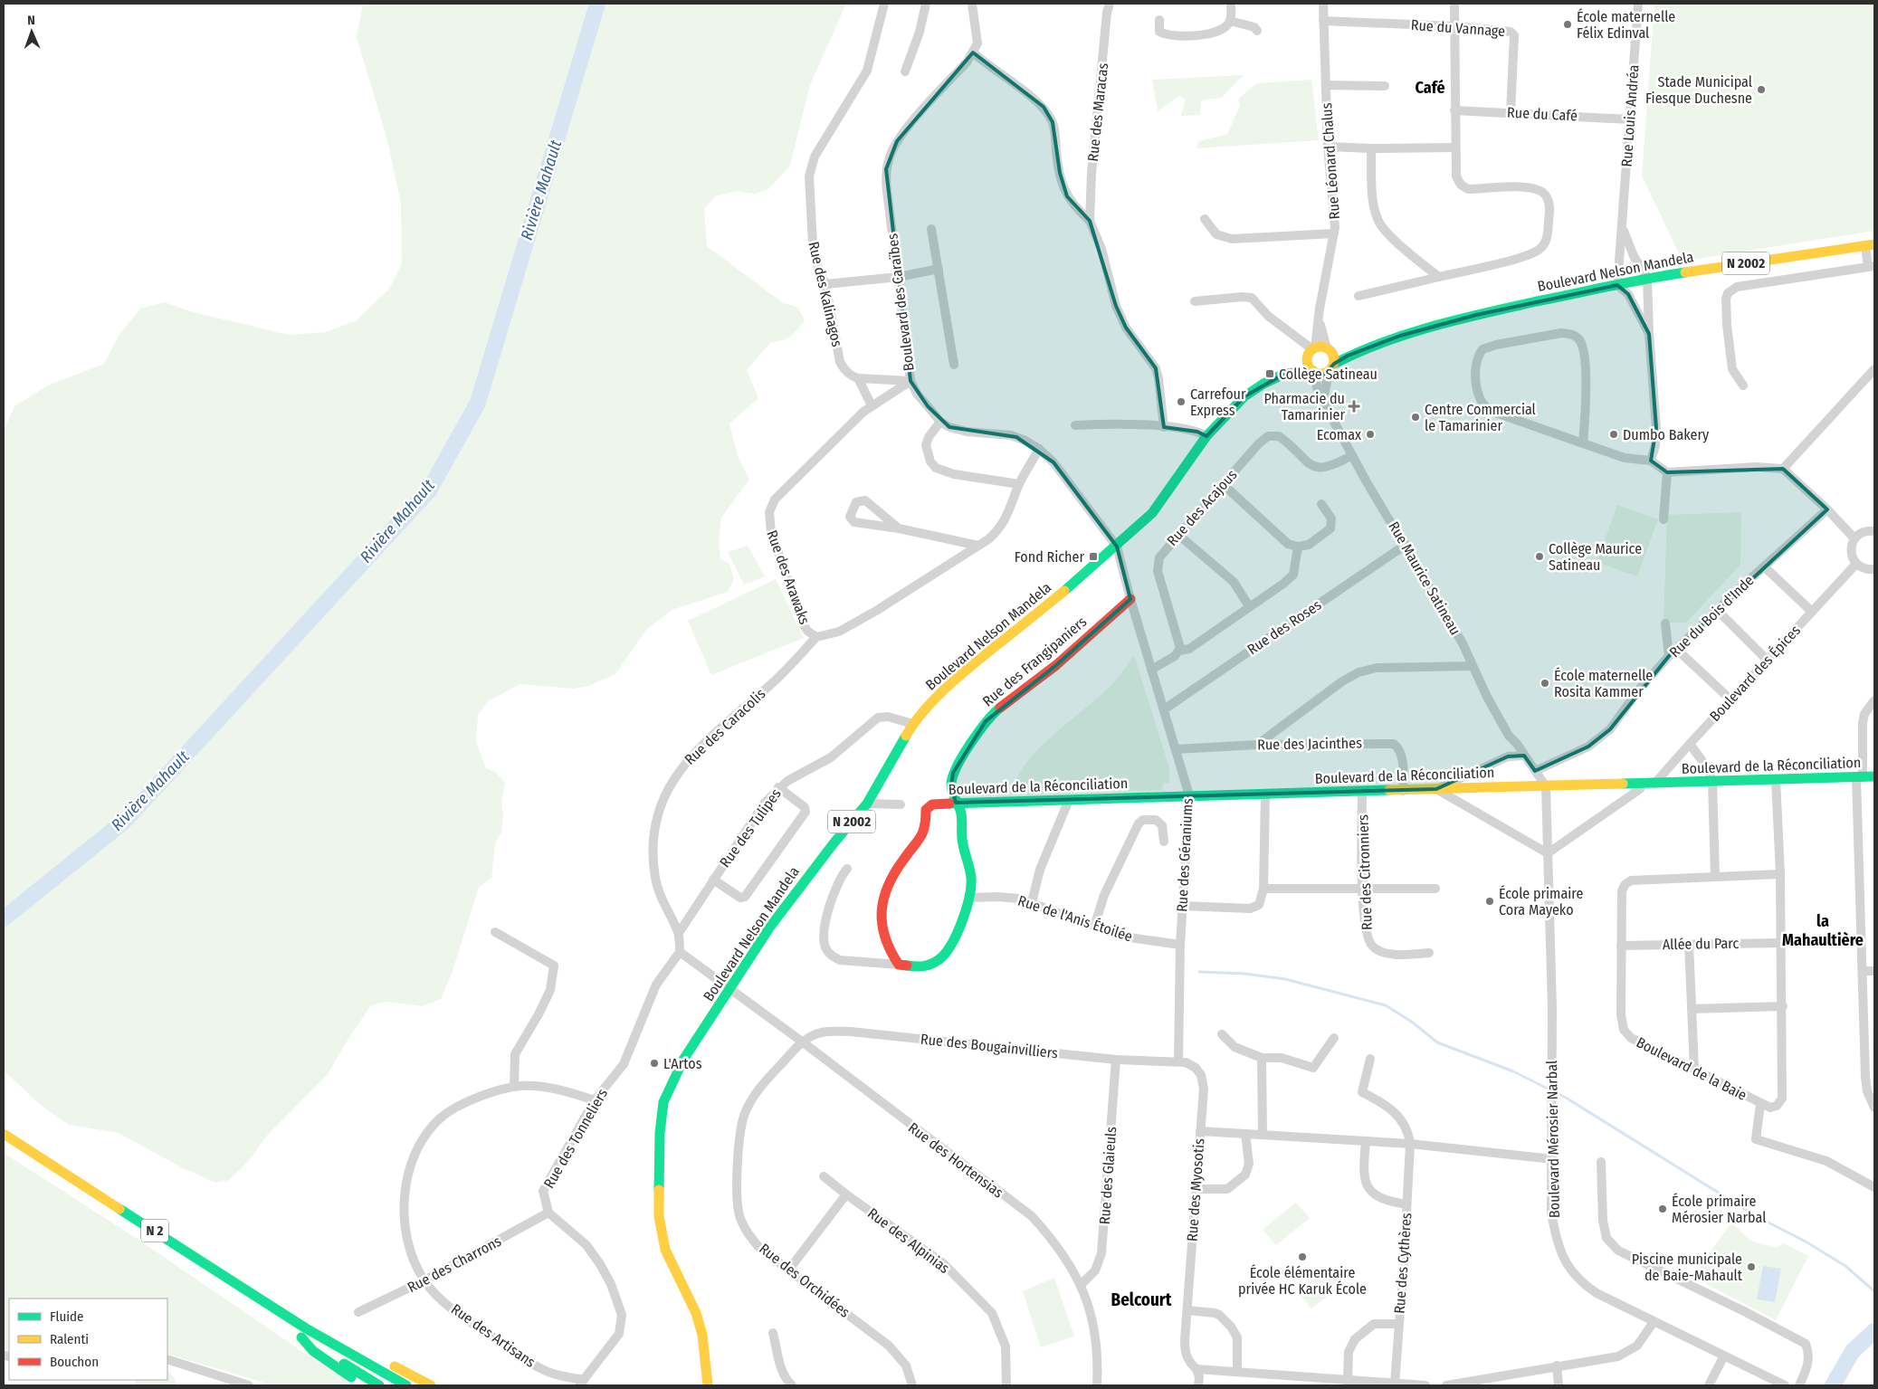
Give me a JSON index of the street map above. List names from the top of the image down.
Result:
{
  "streets": {
    "main road": [
      "N 2002",
      "Boulevard Nelson Mandela",
      "Rue des Frangipaniers",
      "Boulevard de la Réconciliation",
      "N 2"
    ],
    "street": [
      "Rue du Vannage",
      "Rue des Maracas",
      "Rue du Café",
      "Rue Louis Andréa",
      "Rue Léonard Chalus",
      "Rue des Kalinagos",
      "Boulevard des Caraïbes",
      "Rue des Acajous",
      "Rue des Arawaks",
      "Rue Maurice Satineau",
      "Rue du Bois d'Inde",
      "Rue des Roses",
      "Boulevard des Épices",
      "Rue des Caracolis",
      "Rue des Jacinthes",
      "Rue des Tulipes",
      "Rue des Géraniums",
      "Rue des Citronniers",
      "Rue de l'Anis Étoilée",
      "Allée du Parc",
      "Rue des Bougainvilliers",
      "Boulevard de la Baie",
      "Rue des Tonneliers",
      "Boulevard Mérosier Narbal",
      "Rue des Hortensias",
      "Rue des Glaieuls",
      "Rue des Myosotis",
      "Rue des Alpinias",
      "Rue des Cythères",
      "Rue des Charrons",
      "Rue des Orchidées",
      "Rue des Artisans"
    ]
  },
  "crossings": [
    ["Rue du Vannage", "Rue du Café"],
    ["Rue du Vannage", "Rue Léonard Chalus"],
    ["Rue du Café", "Rue Louis Andréa"],
    ["Rue Louis Andréa", "Boulevard Nelson Mandela"],
    ["Rue Léonard Chalus", "Boulevard Nelson Mandela"],
    ["Rue Léonard Chalus", "Rue Maurice Satineau"],
    ["Boulevard Nelson Mandela", "Boulevard des Caraïbes"],
    ["Boulevard Nelson Mandela", "Rue Maurice Satineau"],
    ["Boulevard Nelson Mandela", "Rue des Tulipes"],
    ["Boulevard Nelson Mandela", "Rue des Géraniums"],
    ["Boulevard Nelson Mandela", "Rue des Hortensias"],
    ["Boulevard des Caraïbes", "Rue des Arawaks"],
    ["Boulevard des Caraïbes", "Rue des Géraniums"],
    ["Rue des Acajous", "Rue Maurice Satineau"],
    ["Rue des Arawaks", "Rue des Caracolis"],
    ["Rue Maurice Satineau", "Rue du Bois d'Inde"],
    ["Rue Maurice Satineau", "Rue des Roses"],
    ["Rue Maurice Satineau", "Boulevard de la Réconciliation"],
    ["Rue Maurice Satineau", "Boulevard Mérosier Narbal"],
    ["Rue des Roses", "Rue des Géraniums"],
    ["Rue des Frangipaniers", "Boulevard de la Réconciliation"],
    ["Rue des Frangipaniers", "Rue des Géraniums"],
    ["Rue des Frangipaniers", "Rue de l'Anis Étoilée"],
    ["Boulevard des Épices", "Boulevard de la Réconciliation"],
    ["Rue des Caracolis", "Rue des Tulipes"],
    ["Rue des Caracolis", "Rue des Tonneliers"],
    ["Rue des Jacinthes", "Boulevard de la Réconciliation"],
    ["Rue des Jacinthes", "Rue des Géraniums"],
    ["Boulevard de la Réconciliation", "Rue des Géraniums"],
    ["Boulevard de la Réconciliation", "Rue des Citronniers"],
    ["Boulevard de la Réconciliation", "Boulevard de la Baie"],
    ["Boulevard de la Réconciliation", "Boulevard Mérosier Narbal"],
    ["Rue des Géraniums", "Rue de l'Anis Étoilée"],
    ["Rue des Géraniums", "Rue des Bougainvilliers"],
    ["Allée du Parc", "Boulevard de la Baie"],
    ["Rue des Bougainvilliers", "Rue des Hortensias"],
    ["Rue des Bougainvilliers", "Rue des Glaieuls"],
    ["Rue des Bougainvilliers", "Rue des Orchidées"],
    ["Rue des Tonneliers", "Rue des Charrons"],
    ["Rue des Tonneliers", "Rue des Artisans"],
    ["Boulevard Mérosier Narbal", "Rue des Myosotis"],
    ["Rue des Hortensias", "Rue des Glaieuls"],
    ["Rue des Hortensias", "Rue des Orchidées"],
    ["Rue des Myosotis", "Rue des Cythères"],
    ["Rue des Charrons", "Rue des Artisans"]
  ],
  "districts": ["Café", "la Mahaultière", "Belcourt"],
  "water": ["Rivière Mahault"],
  "places": {
    "other": [
      "École maternelle Félix Edinval",
      "Stade Municipal Fiesque Duchesne",
      "Carrefour Express",
      "Centre Commercial le Tamarinier",
      "Ecomax",
      "Dumbo Bakery",
      "Collège Maurice Satineau",
      "École maternelle Rosita Kammer",
      "École primaire Cora Mayeko",
      "L'Artos",
      "École primaire Mérosier Narbal",
      "École élémentaire privée HC Karuk École",
      "Piscine municipale de Baie-Mahault"
    ],
    "transit": ["Collège Satineau", "Fond Richer"],
    "health": ["Pharmacie du Tamarinier"]
  },
  "legend": ["Fluide", "Ralenti", "Bouchon"],
  "north": "top"
}
